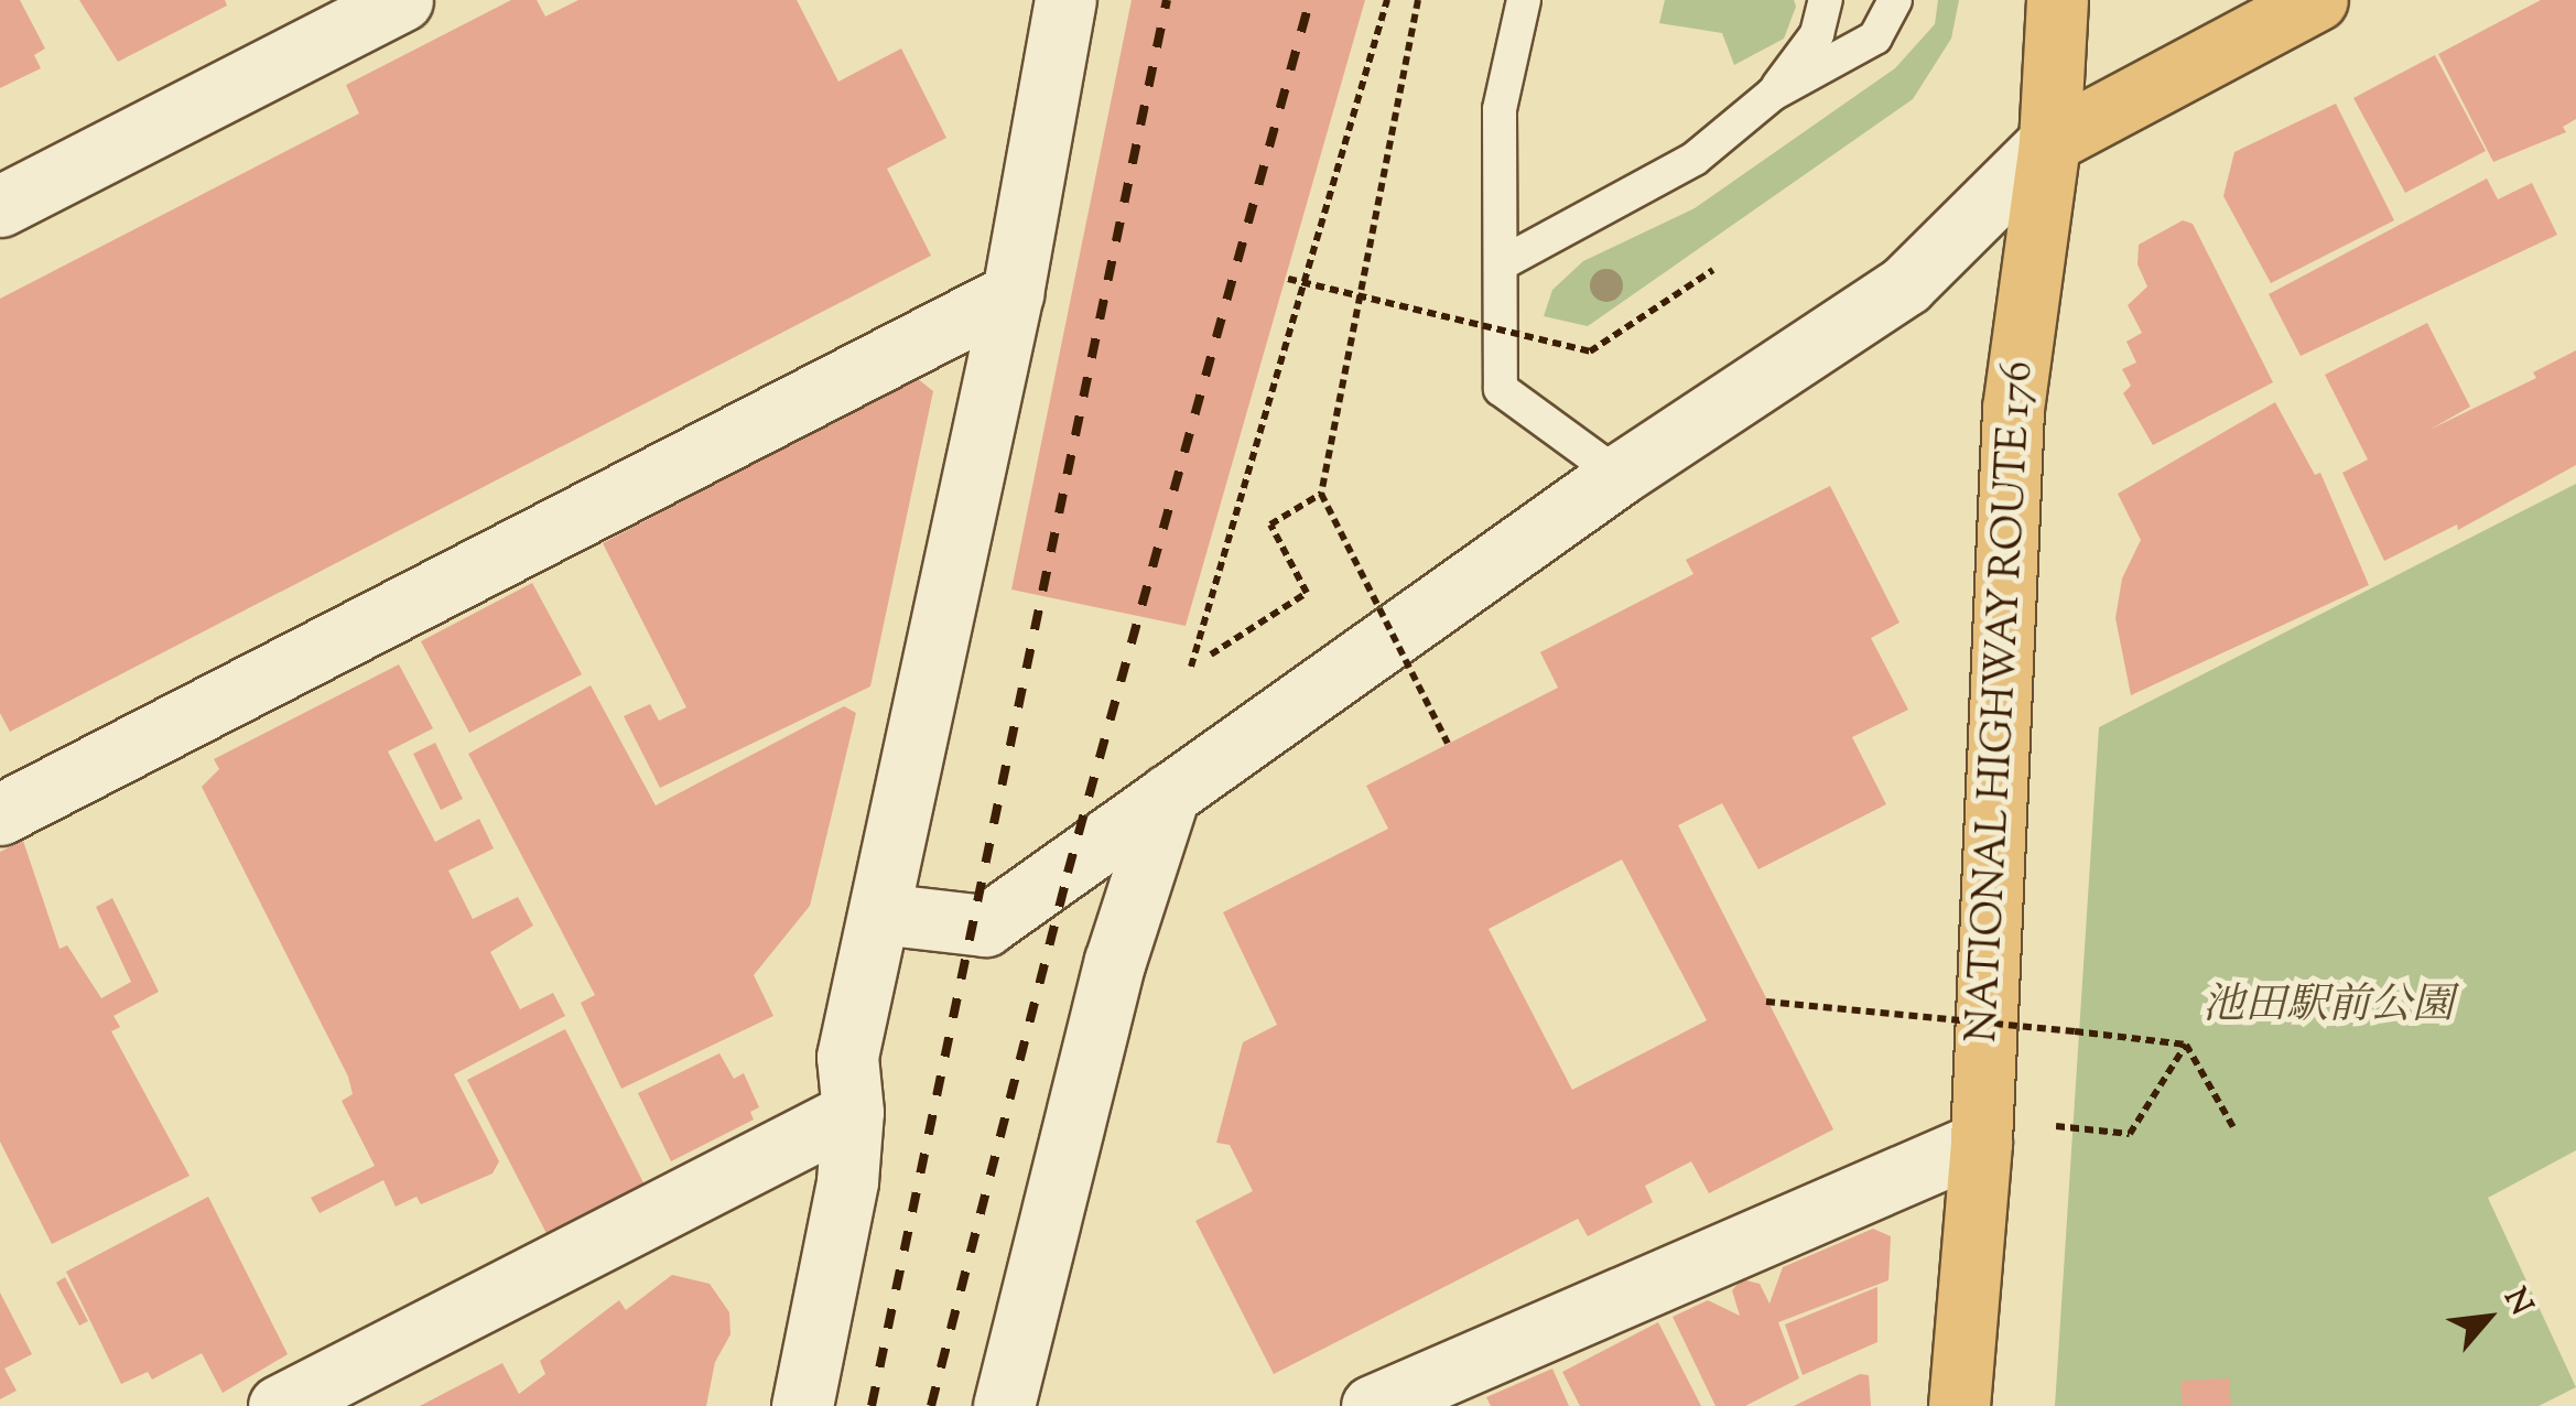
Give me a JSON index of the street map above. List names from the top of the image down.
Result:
{
  "streets": {
    "main road": ["NATIONAL HIGHWAY ROUTE 176"]
  },
  "parks": ["池田駅前公園"],
  "north": "top right"
}
